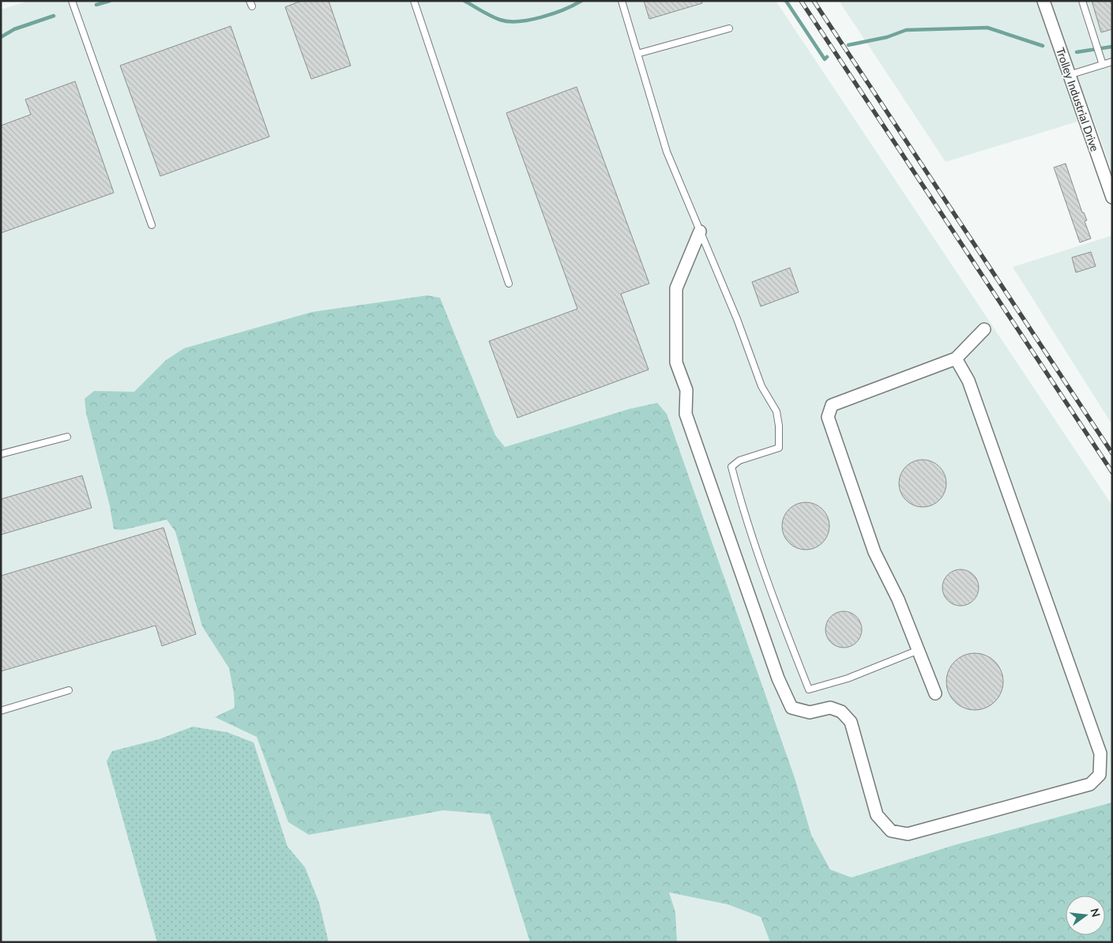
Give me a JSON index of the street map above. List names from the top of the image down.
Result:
{
  "streets": {
    "street": ["Trolley Industrial Drive"]
  },
  "north": "right"
}
